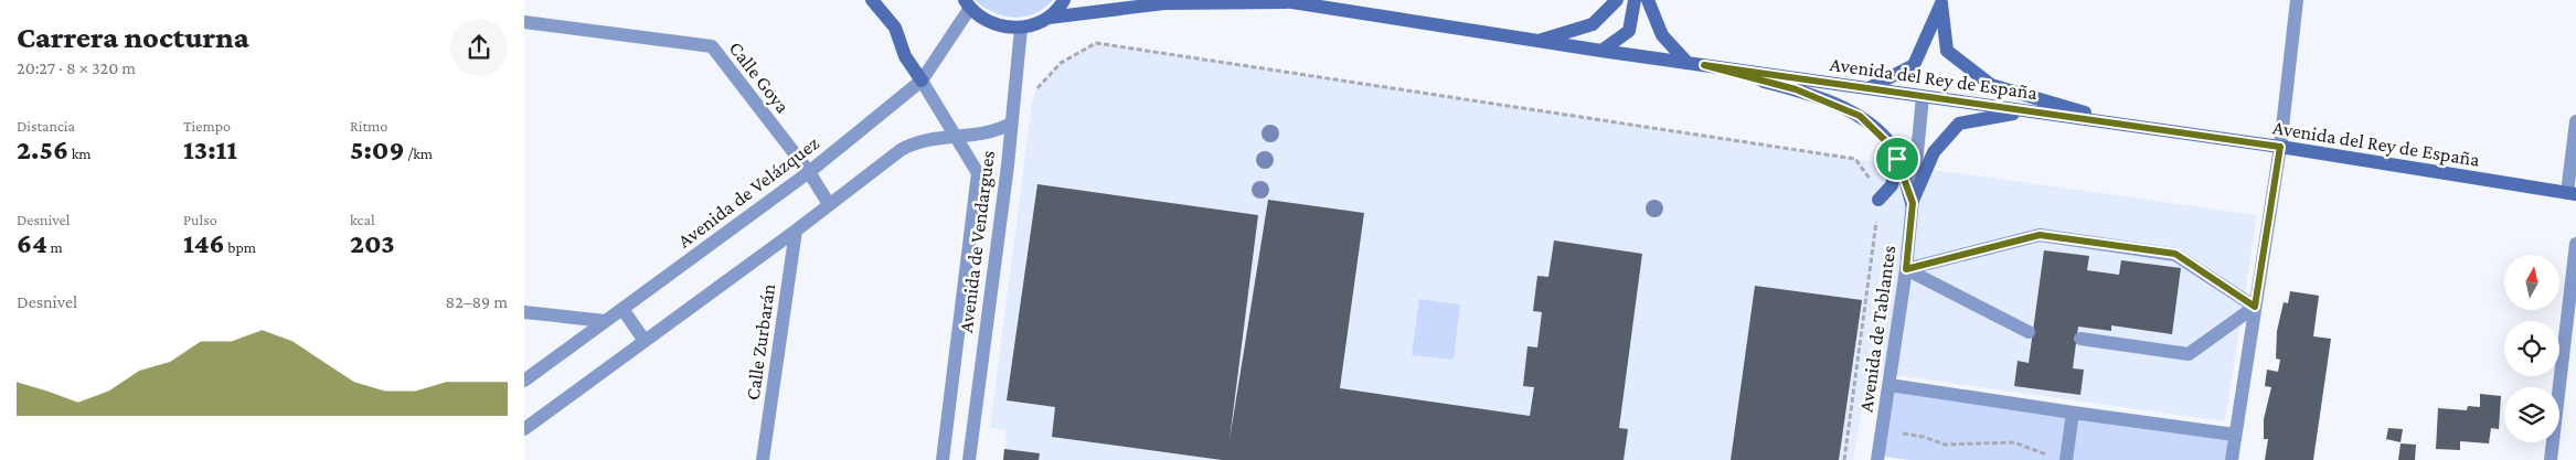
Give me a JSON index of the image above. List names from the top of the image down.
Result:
{
  "streets": {
    "main road": ["Avenida del Rey de España"],
    "street": [
      "Calle Goya",
      "Avenida de Velázquez",
      "Avenida de Vendargues",
      "Avenida de Tablantes",
      "Calle Zurbarán"
    ]
  },
  "crossings": [
    ["Calle Goya", "Avenida de Velázquez"],
    ["Avenida del Rey de España", "Avenida de Tablantes"],
    ["Avenida de Velázquez", "Avenida de Vendargues"]
  ],
  "north": "top",
  "page": {
    "heading": ["Carrera nocturna", "20:27 · 8 × 320 m"],
    "stats": [
      ["Distancia", "2.56 km"],
      ["Tiempo", "13:11"],
      ["Ritmo", "5:09 /km"],
      ["Desnivel", "64 m"],
      ["Pulso", "146 bpm"],
      ["kcal", "203"]
    ],
    "chart": ["Desnivel", "82–89 m"]
  }
}
